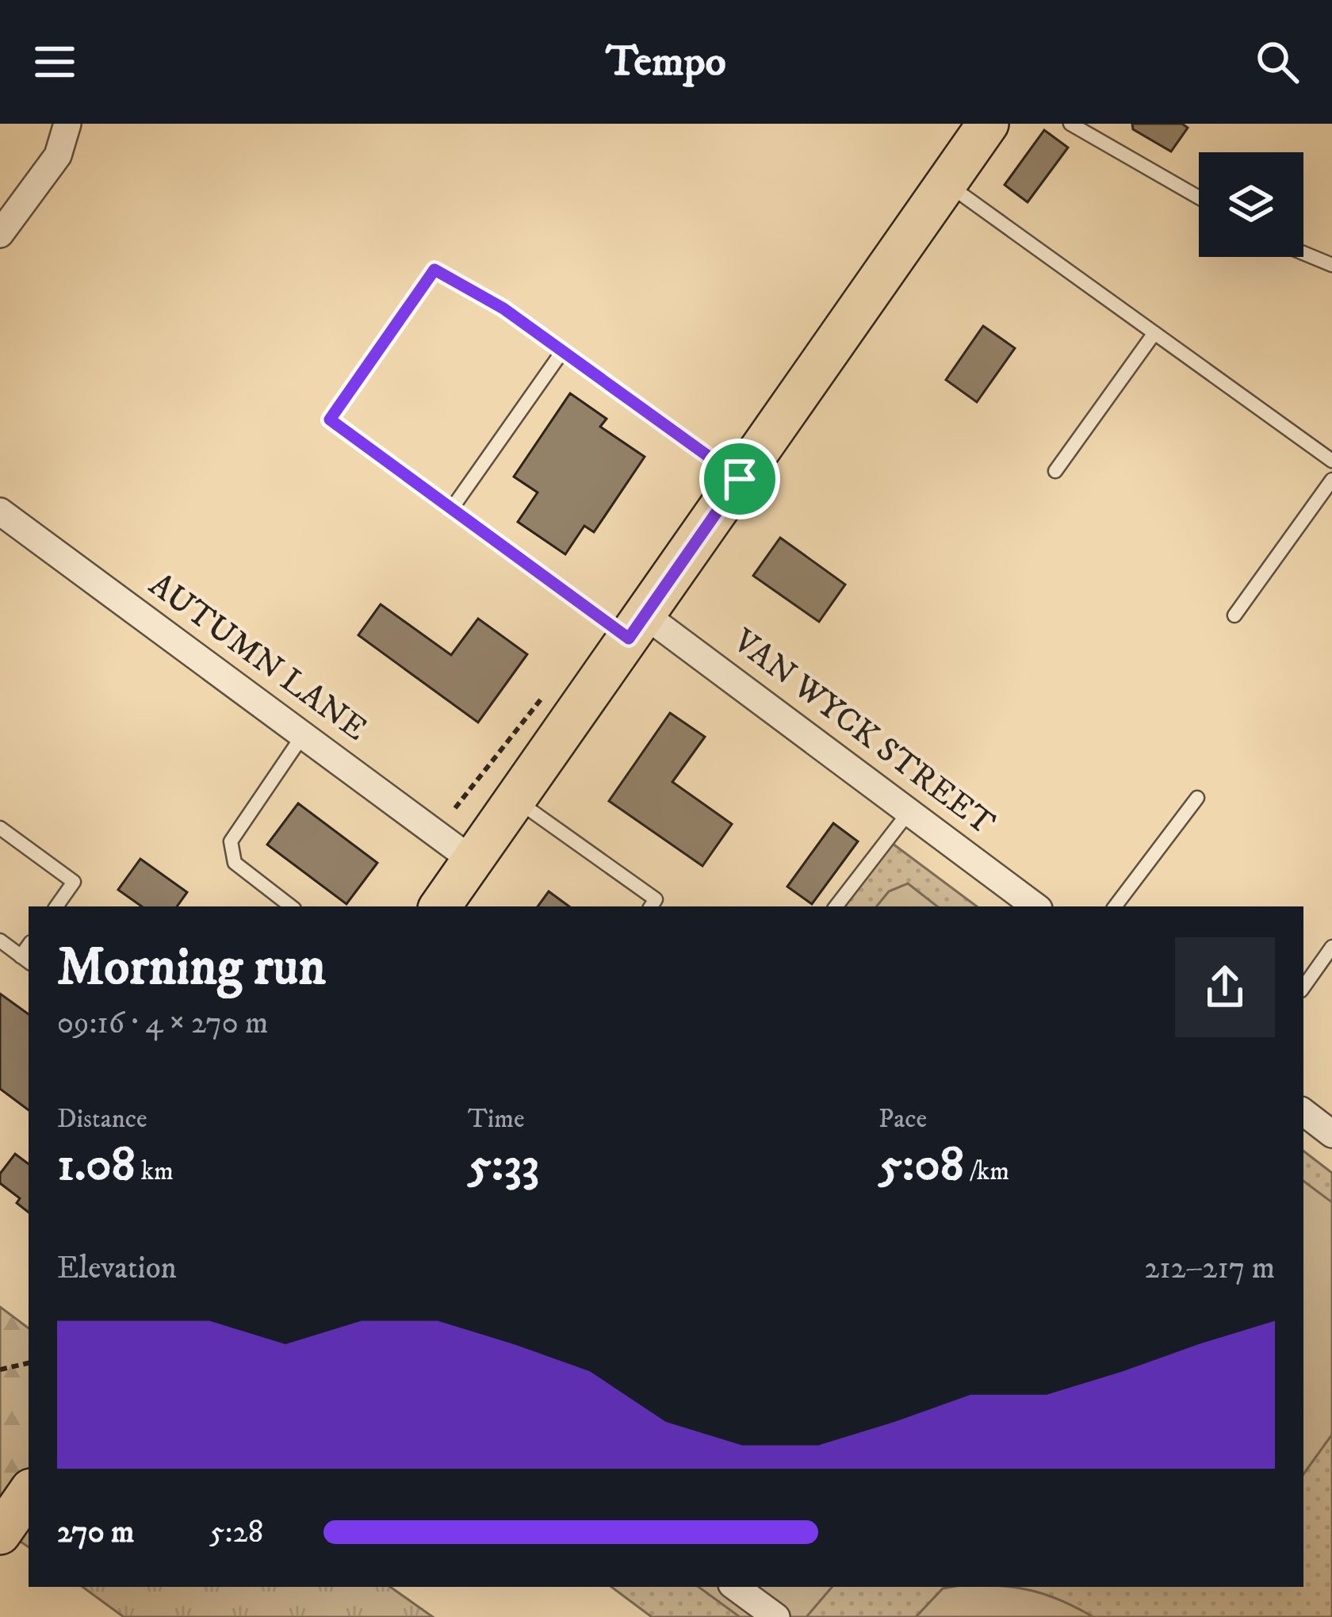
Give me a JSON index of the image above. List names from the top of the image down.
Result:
{
  "streets": {
    "street": ["AUTUMN LANE", "VAN WYCK STREET"]
  },
  "page": {
    "header": "Tempo",
    "heading": ["Morning run", "09:16 · 4 × 270 m"],
    "stats": [
      ["Distance", "1.08 km"],
      ["Time", "5:33"],
      ["Pace", "5:08 /km"]
    ],
    "chart": ["Elevation", "212–217 m"],
    "list": [
      {
        "name": "270 m",
        "note": "5:28"
      }
    ]
  }
}
